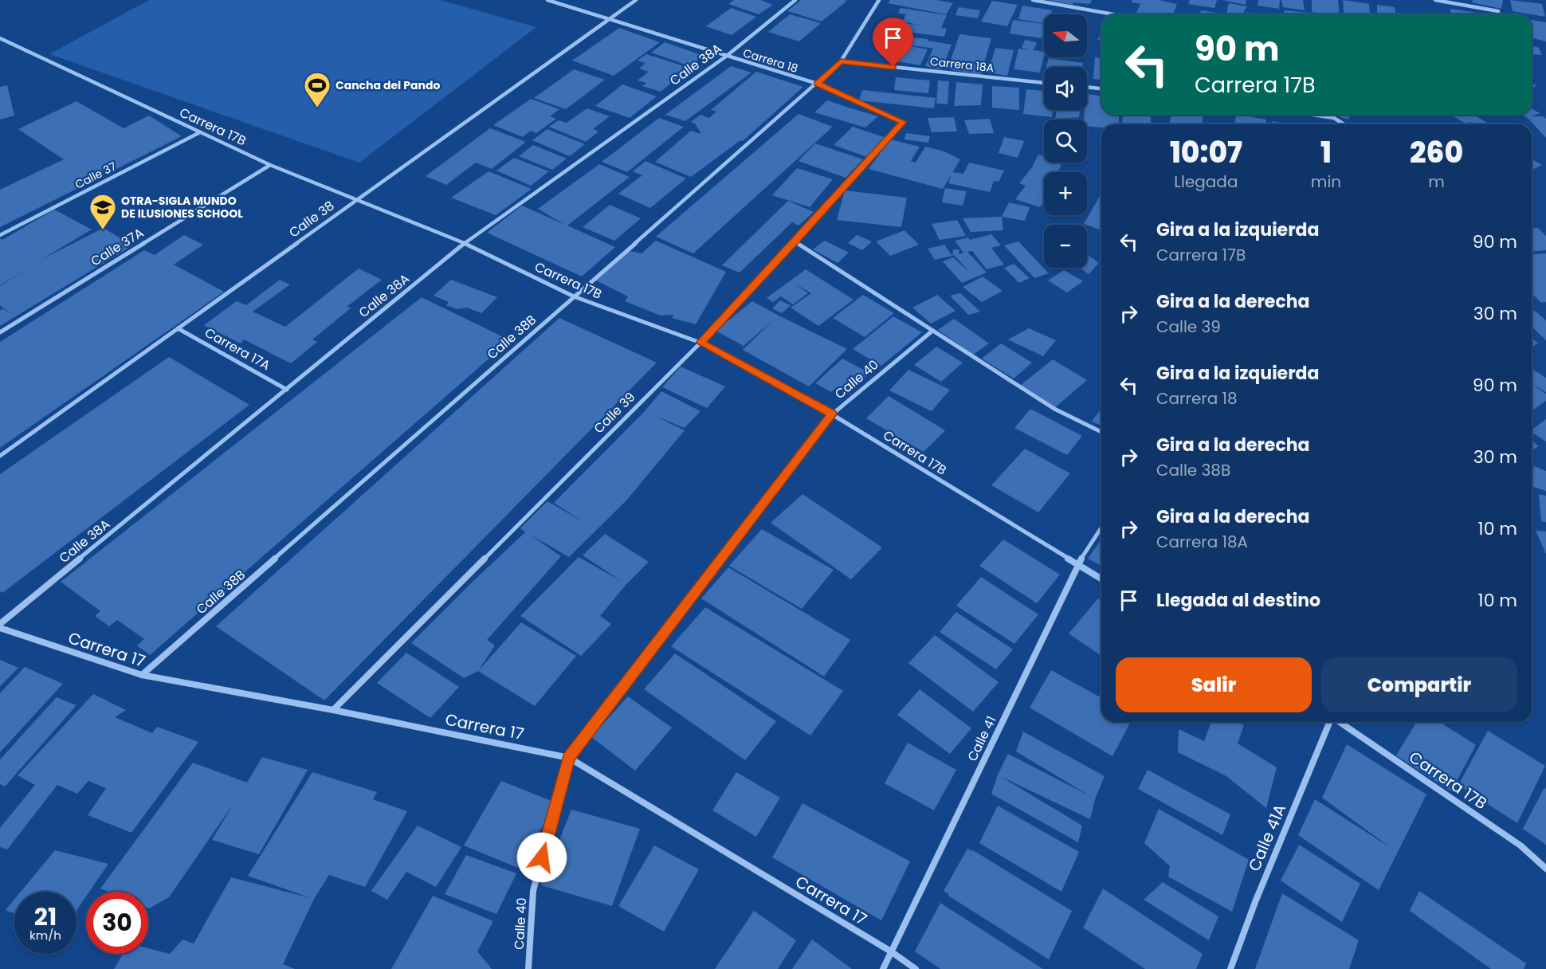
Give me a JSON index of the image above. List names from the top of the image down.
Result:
{
  "streets": {
    "street": [
      "Carrera 18",
      "Calle 38A",
      "Carrera 18A",
      "Carrera 17B",
      "Calle 37",
      "Calle 38",
      "Calle 37A",
      "Calle 38B",
      "Carrera 17A",
      "Calle 40",
      "Calle 39",
      "Carrera 17",
      "Calle 41",
      "Calle 41A"
    ]
  },
  "crossings": [
    ["Carrera 18", "Calle 38A"],
    ["Carrera 18", "Calle 38"],
    ["Carrera 18", "Calle 38B"],
    ["Carrera 18", "Calle 39"],
    ["Calle 38A", "Carrera 17B"],
    ["Calle 38A", "Carrera 17A"],
    ["Carrera 18A", "Calle 38B"],
    ["Carrera 17B", "Calle 37"],
    ["Carrera 17B", "Calle 38"],
    ["Carrera 17B", "Calle 37A"],
    ["Carrera 17B", "Calle 38B"],
    ["Carrera 17B", "Calle 40"],
    ["Carrera 17B", "Calle 39"],
    ["Carrera 17B", "Calle 41"],
    ["Calle 38", "Carrera 17A"],
    ["Calle 38B", "Carrera 17"],
    ["Calle 40", "Carrera 17"],
    ["Calle 39", "Carrera 17"],
    ["Carrera 17", "Calle 41"]
  ],
  "places": {
    "sports": ["Cancha del Pando"],
    "school or university": ["OTRA-SIGLA MUNDO DE ILUSIONES SCHOOL"]
  },
  "north": "left",
  "page": {
    "map_buttons": ["+", "−"],
    "turn": ["90 m", "Carrera 17B"],
    "eta": [
      "10:07",
      "Llegada",
      "1",
      "min",
      "260",
      "m"
    ],
    "list": [
      {
        "name": "Gira a la izquierda",
        "note": "Carrera 17B",
        "value": "90 m"
      },
      {
        "name": "Gira a la derecha",
        "note": "Calle 39",
        "value": "30 m"
      },
      {
        "name": "Gira a la izquierda",
        "note": "Carrera 18",
        "value": "90 m"
      },
      {
        "name": "Gira a la derecha",
        "note": "Calle 38B",
        "value": "30 m"
      },
      {
        "name": "Gira a la derecha",
        "note": "Carrera 18A",
        "value": "10 m"
      },
      {
        "name": "Llegada al destino",
        "value": "10 m"
      }
    ],
    "buttons": ["Salir", "Compartir"],
    "speed": "21 km/h",
    "limit": "30"
  }
}
